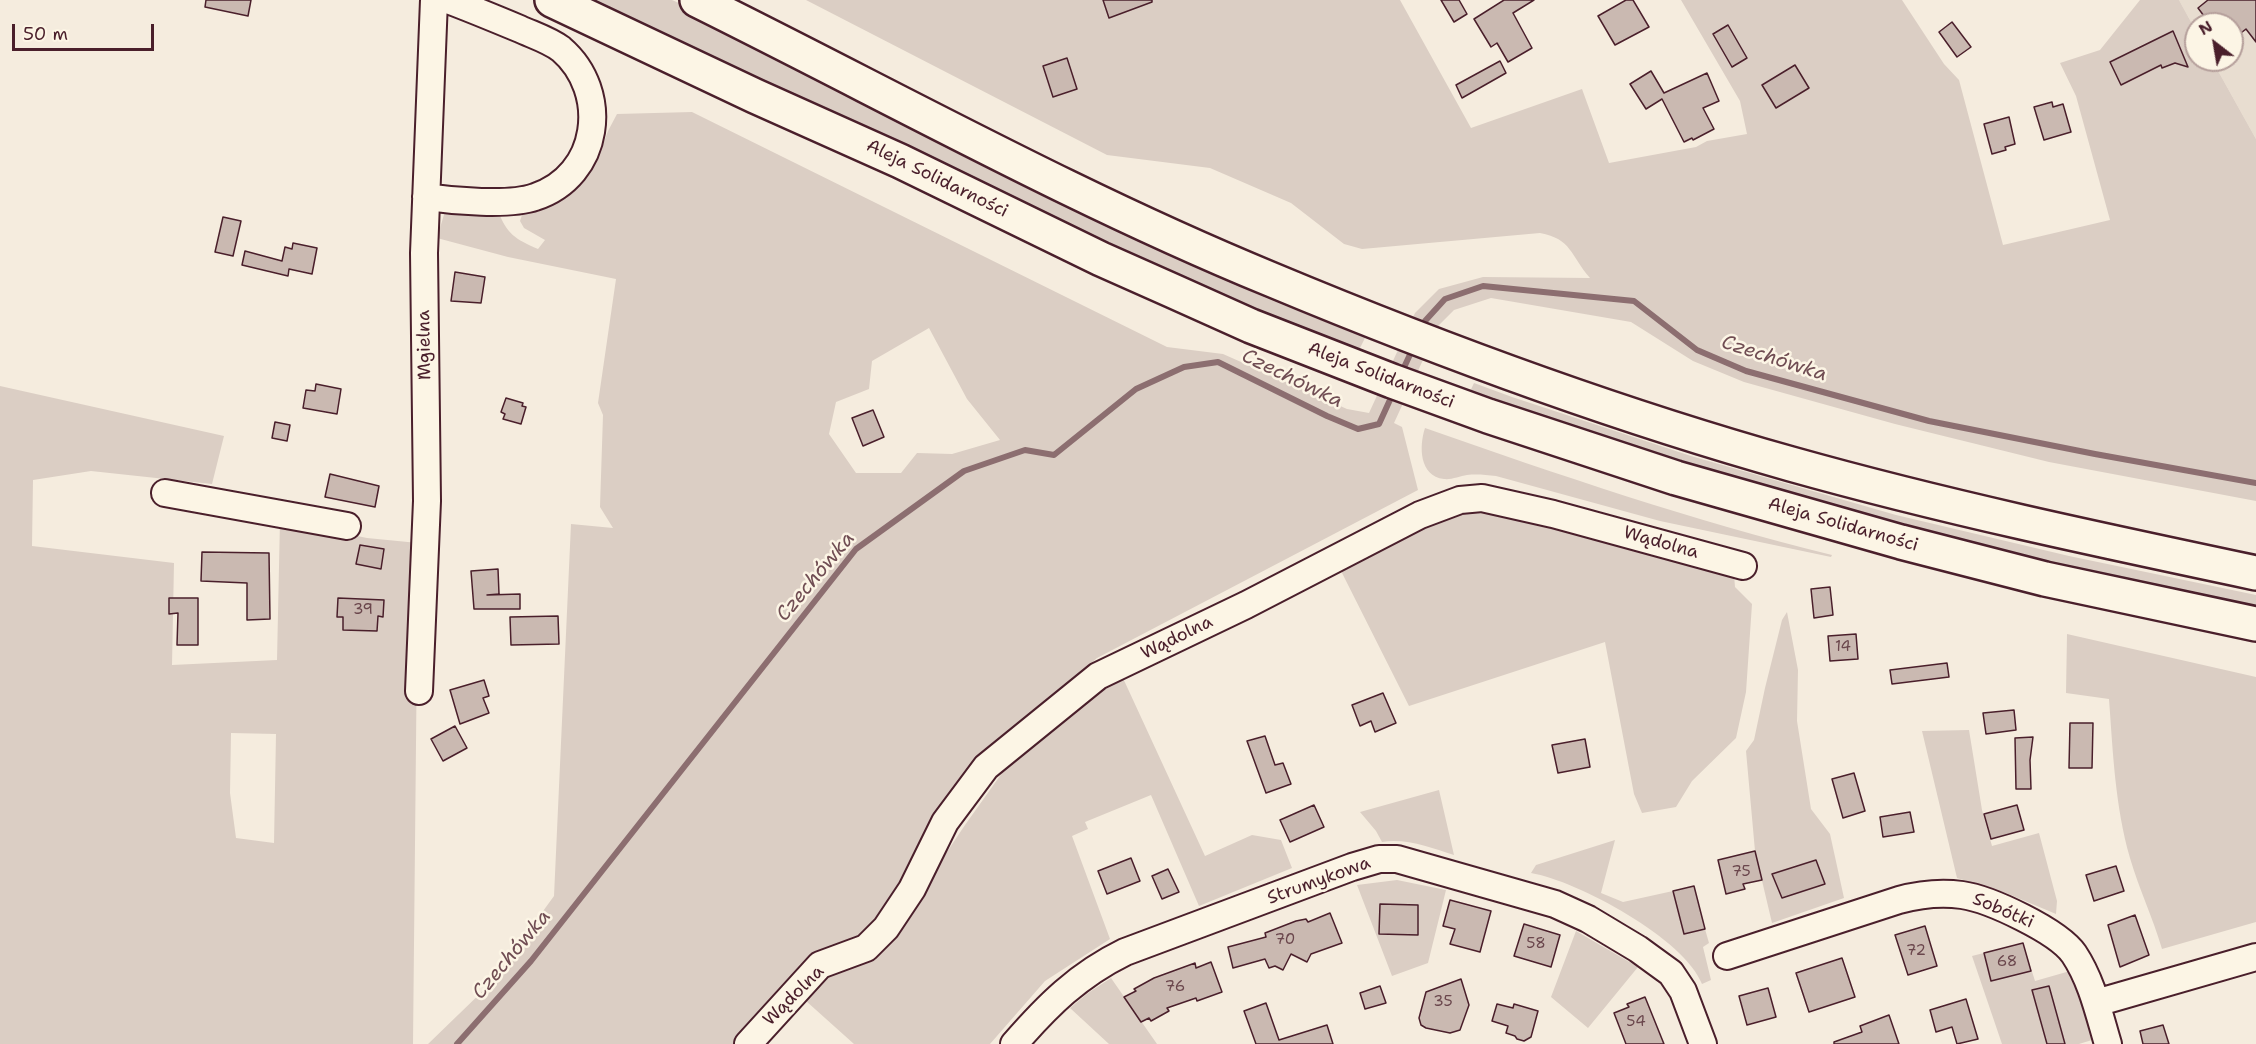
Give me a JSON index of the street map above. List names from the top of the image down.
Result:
{
  "streets": {
    "main road": ["Aleja Solidarności"],
    "street": [
      "Mgielna",
      "Wądolna",
      "Strumykowa",
      "Sobótki"
    ]
  },
  "water": ["Czechówka"],
  "house_numbers": [
    "39",
    "14",
    "75",
    "70",
    "58",
    "72",
    "68",
    "76",
    "35",
    "54"
  ],
  "scale_bar": "50 m",
  "north": "top left"
}
